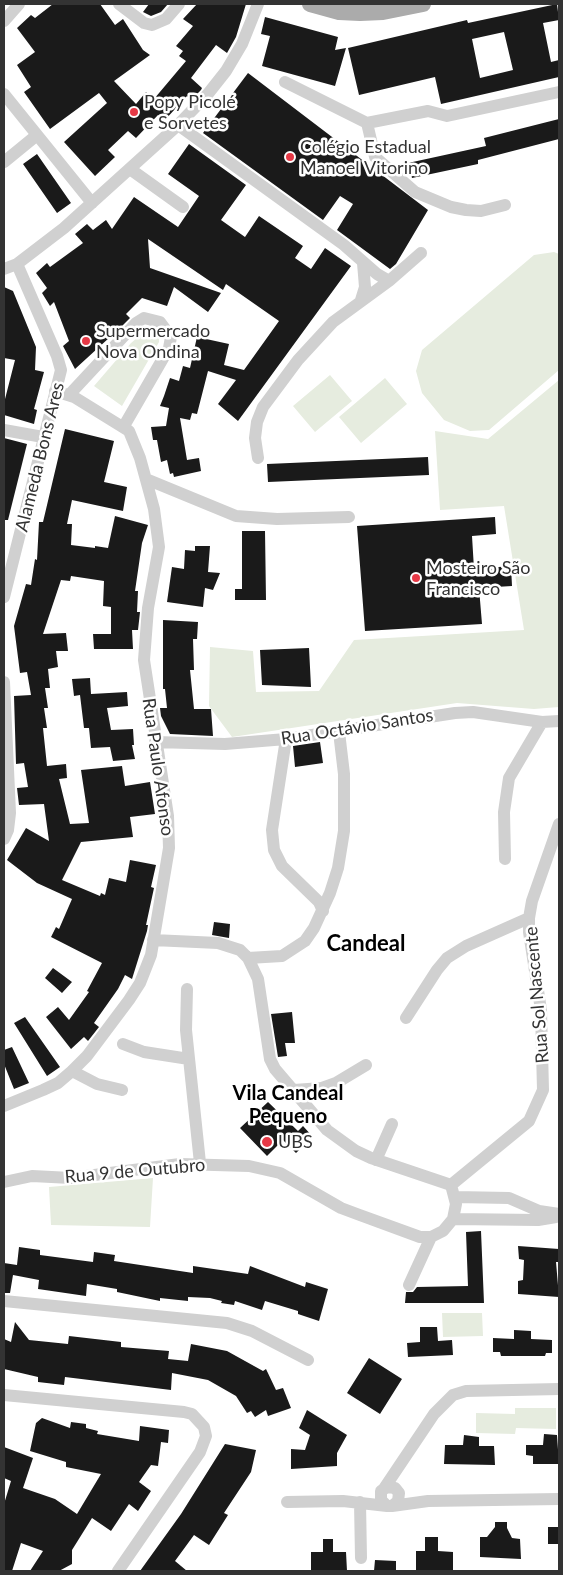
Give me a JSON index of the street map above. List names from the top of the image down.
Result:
{
  "streets": {
    "street": [
      "Alameda Bons Ares",
      "Rua Octávio Santos",
      "Rua Paulo Afonso",
      "Rua Sol Nascente",
      "Rua 9 de Outubro"
    ]
  },
  "crossings": [
    ["Rua Octávio Santos", "Rua Paulo Afonso"]
  ],
  "districts": ["Candeal", "Vila Candeal Pequeno"],
  "places": [
    "Popy Picolé e Sorvetes",
    "Colégio Estadual Manoel Vitorino",
    "Supermercado Nova Ondina",
    "Mosteiro São Francisco",
    "UBS"
  ]
}
